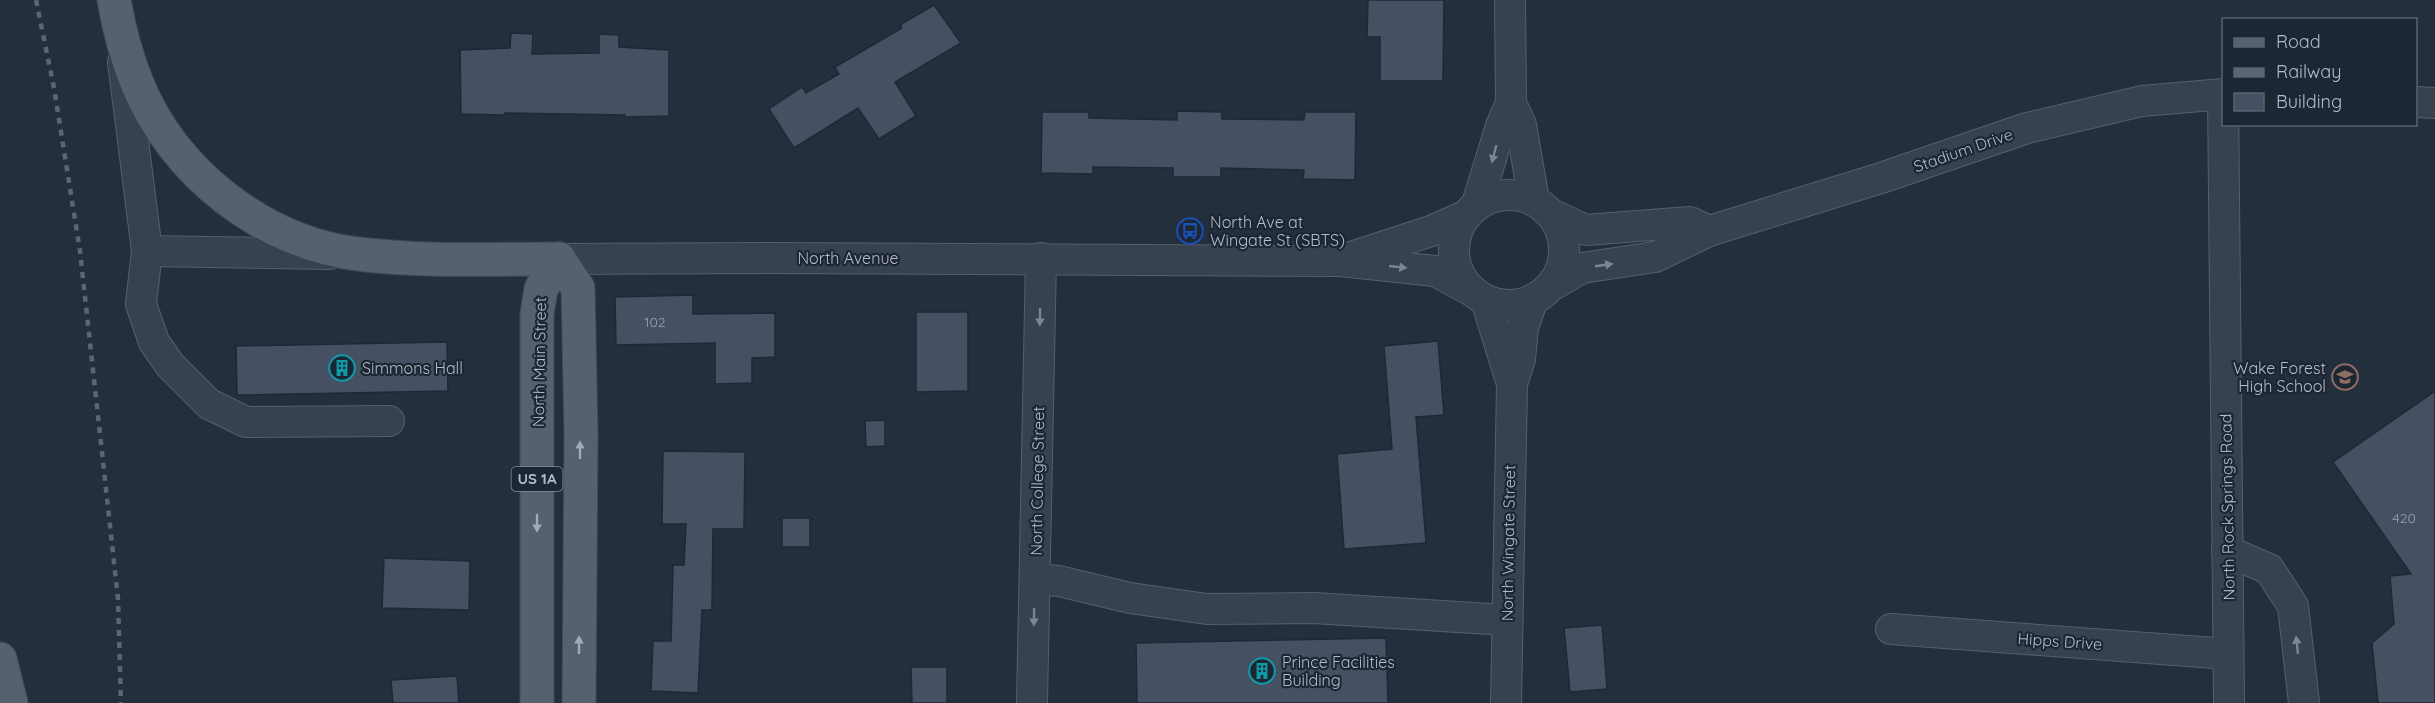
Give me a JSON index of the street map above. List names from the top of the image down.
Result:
{
  "streets": {
    "main road": ["North Avenue", "North Main Street", "US 1A"],
    "street": [
      "Stadium Drive",
      "North College Street",
      "North Rock Springs Road",
      "North Wingate Street",
      "Hipps Drive"
    ]
  },
  "crossings": [
    ["Stadium Drive", "North Avenue"],
    ["Stadium Drive", "North Wingate Street"],
    ["North Avenue", "North Main Street"],
    ["North Avenue", "North College Street"],
    ["North Avenue", "North Wingate Street"],
    ["North Rock Springs Road", "Hipps Drive"]
  ],
  "one_way": ["North College Street"],
  "places": {
    "bus stop": ["North Ave at Wingate St (SBTS)"],
    "building": ["Simmons Hall", "Prince Facilities Building"],
    "school or university": ["Wake Forest High School"]
  },
  "house_numbers": ["102", "420"],
  "legend": ["Road", "Railway", "Building"]
}
